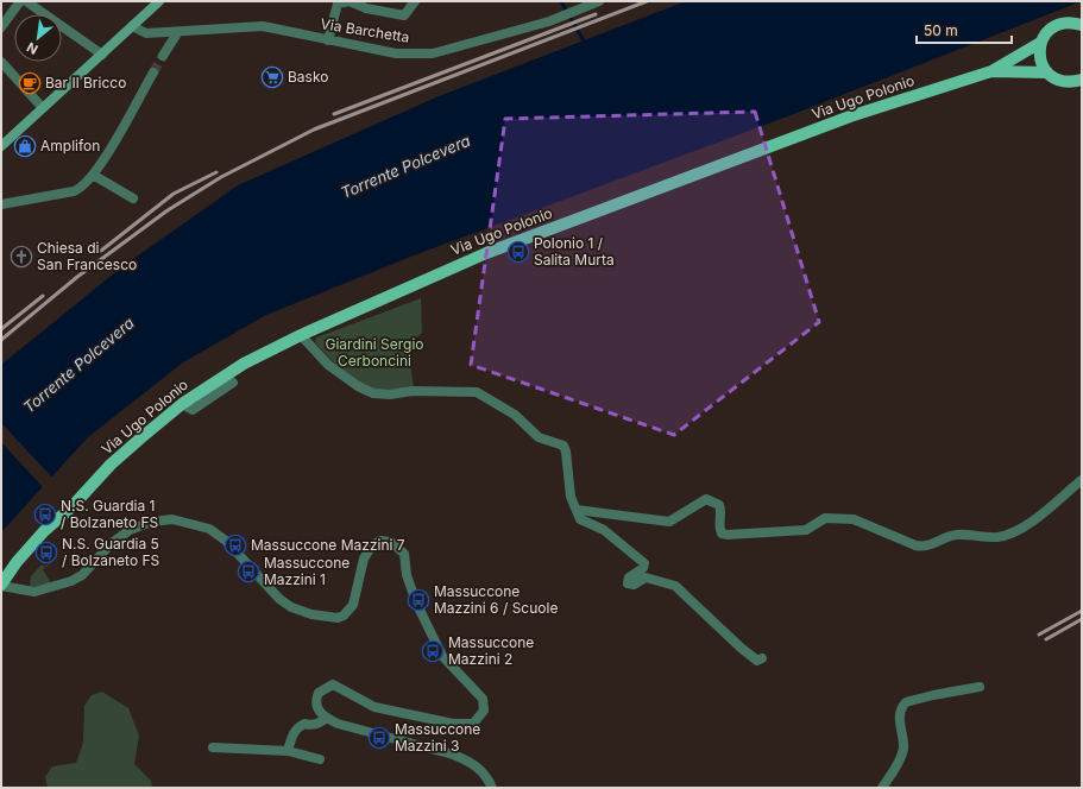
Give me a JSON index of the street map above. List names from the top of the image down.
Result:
{
  "streets": {
    "main road": ["Via Ugo Polonio"],
    "street": ["Via Barchetta"]
  },
  "water": ["Torrente Polcevera"],
  "parks": ["Giardini Sergio Cerboncini"],
  "places": {
    "supermarket": ["Basko"],
    "cafe": ["Bar Il Bricco"],
    "shop": ["Amplifon"],
    "bus stop": [
      "Polonio 1 / Salita Murta",
      "N.S. Guardia 1 / Bolzaneto FS",
      "Massuccone Mazzini 7",
      "N.S. Guardia 5 / Bolzaneto FS",
      "Massuccone Mazzini 1",
      "Massuccone Mazzini 6 / Scuole",
      "Massuccone Mazzini 2",
      "Massuccone Mazzini 3"
    ],
    "church": ["Chiesa di San Francesco"]
  },
  "scale_bar": "50 m",
  "north": "bottom left"
}
